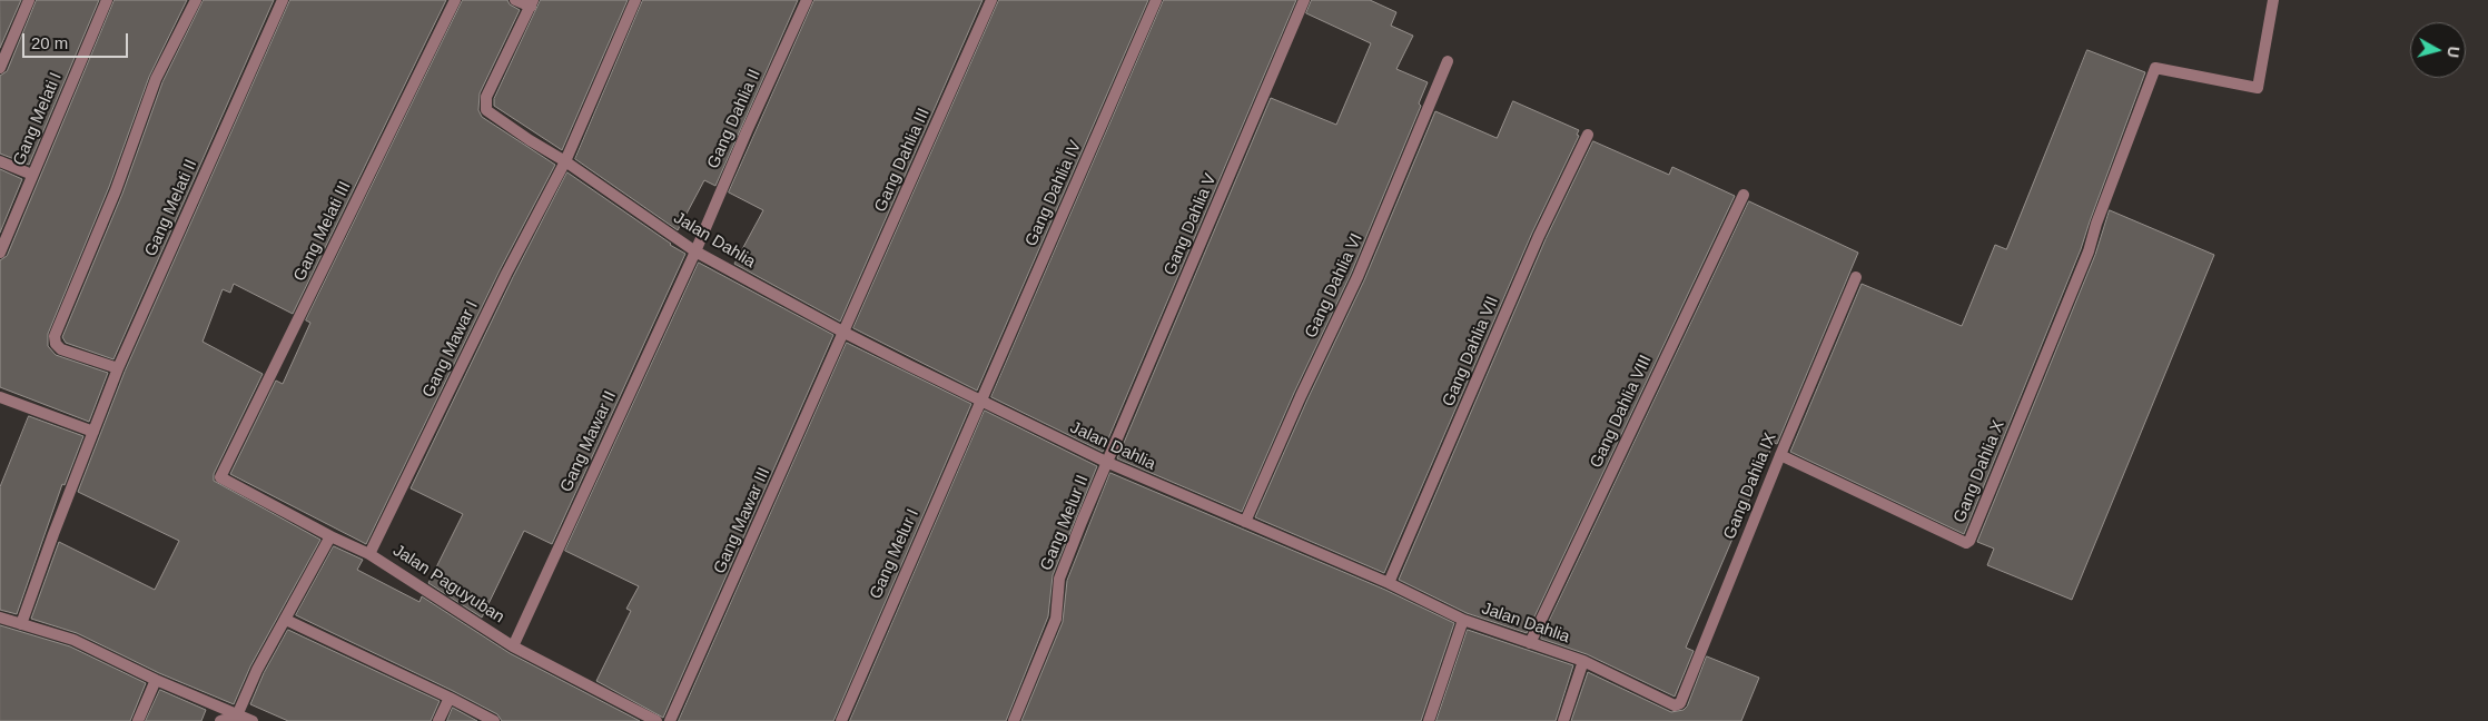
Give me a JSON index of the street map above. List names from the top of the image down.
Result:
{
  "streets": {
    "street": [
      "Gang Melati I",
      "Gang Dahlia II",
      "Gang Dahlia III",
      "Gang Dahlia IV",
      "Gang Melati II",
      "Gang Dahlia V",
      "Gang Melati III",
      "Jalan Dahlia",
      "Gang Dahlia VI",
      "Gang Mawar I",
      "Gang Dahlia VII",
      "Gang Dahlia VIII",
      "Gang Mawar II",
      "Gang Dahlia X",
      "Gang Dahlia IX",
      "Gang Mawar III",
      "Gang Melur II",
      "Gang Melur I",
      "Jalan Paguyuban"
    ]
  },
  "crossings": [
    ["Gang Dahlia II", "Jalan Dahlia"],
    ["Gang Dahlia II", "Gang Mawar II"],
    ["Gang Dahlia III", "Jalan Dahlia"],
    ["Gang Dahlia III", "Gang Mawar III"],
    ["Gang Dahlia IV", "Jalan Dahlia"],
    ["Gang Dahlia IV", "Gang Melur I"],
    ["Gang Dahlia V", "Jalan Dahlia"],
    ["Gang Dahlia V", "Gang Melur II"],
    ["Gang Melati III", "Jalan Paguyuban"],
    ["Jalan Dahlia", "Gang Dahlia VI"],
    ["Jalan Dahlia", "Gang Mawar I"],
    ["Jalan Dahlia", "Gang Dahlia VII"],
    ["Jalan Dahlia", "Gang Dahlia VIII"],
    ["Jalan Dahlia", "Gang Mawar II"],
    ["Jalan Dahlia", "Gang Dahlia IX"],
    ["Jalan Dahlia", "Gang Mawar III"],
    ["Jalan Dahlia", "Gang Melur II"],
    ["Jalan Dahlia", "Gang Melur I"],
    ["Gang Mawar I", "Jalan Paguyuban"],
    ["Gang Mawar II", "Jalan Paguyuban"],
    ["Gang Dahlia X", "Gang Dahlia IX"]
  ],
  "scale_bar": "20 m",
  "north": "right"
}
